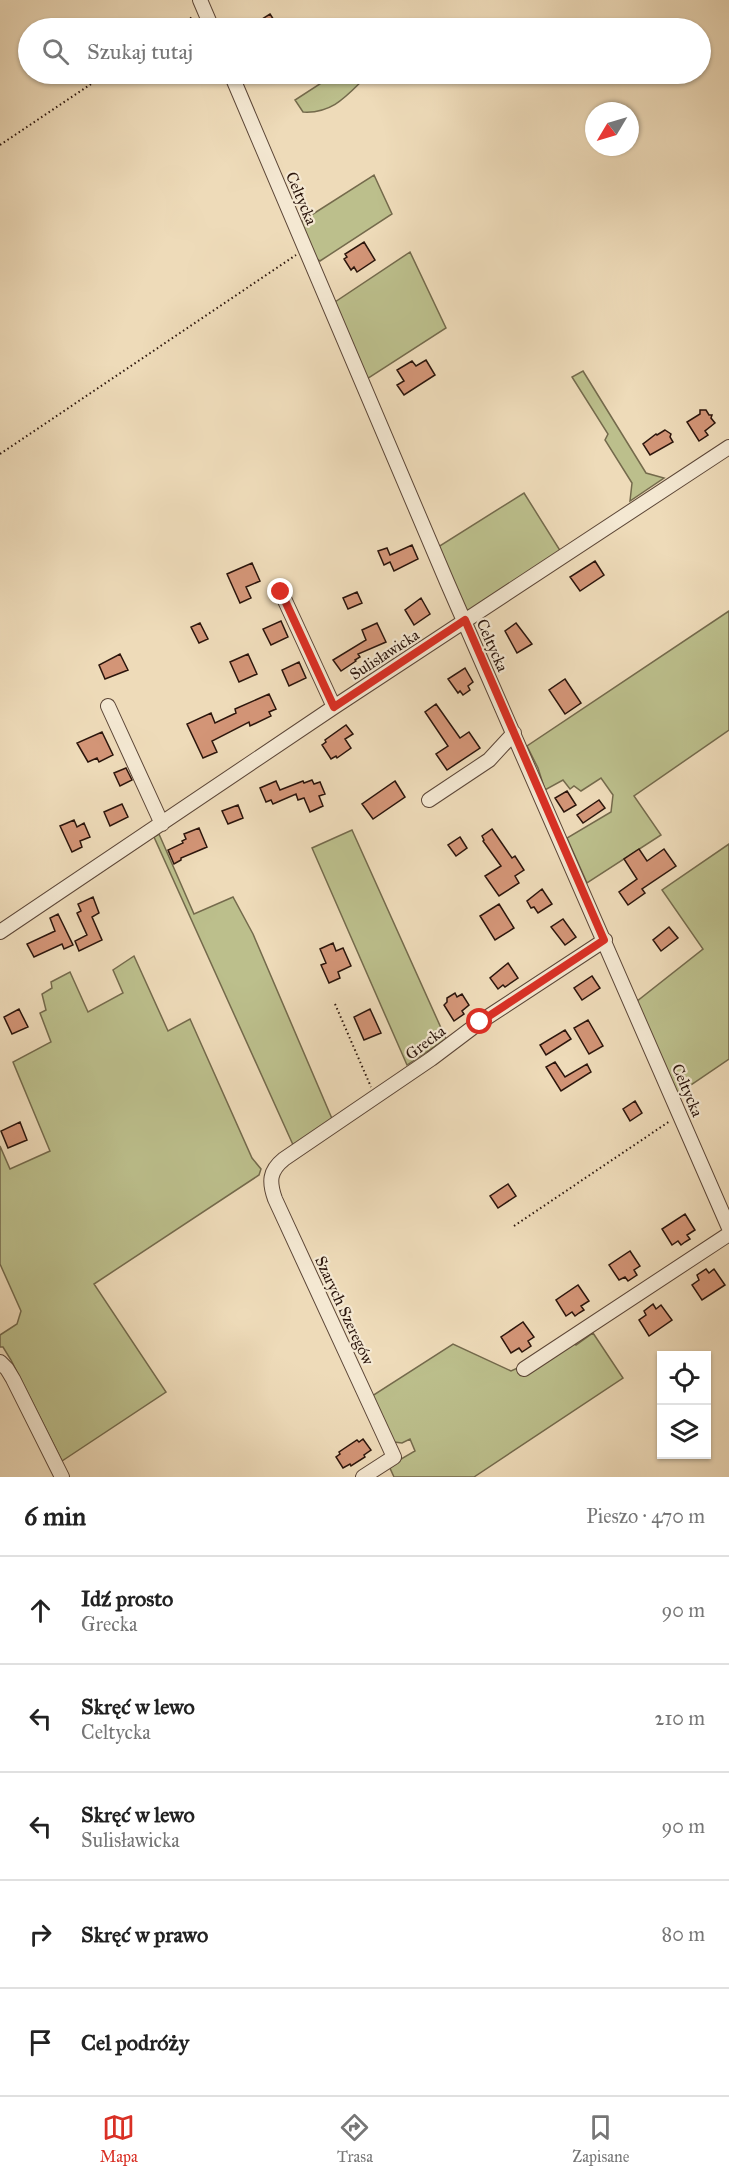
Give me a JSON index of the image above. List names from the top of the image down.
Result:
{
  "streets": {
    "street": [
      "Celtycka",
      "Sulisławicka",
      "Grecka",
      "Szarych Szeregów"
    ]
  },
  "crossings": [
    ["Celtycka", "Sulisławicka"],
    ["Celtycka", "Grecka"],
    ["Grecka", "Szarych Szeregów"]
  ],
  "north": "bottom left",
  "page": {
    "search": "Szukaj tutaj",
    "heading": ["6 min", "Pieszo · 470 m"],
    "list": [
      ["Idź prosto", "Grecka", "90 m"],
      ["Skręć w lewo", "Celtycka", "210 m"],
      ["Skręć w lewo", "Sulisławicka", "90 m"],
      ["Skręć w prawo", "80 m"],
      "Cel podróży"
    ],
    "nav": ["Mapa", "Trasa", "Zapisane"]
  }
}
